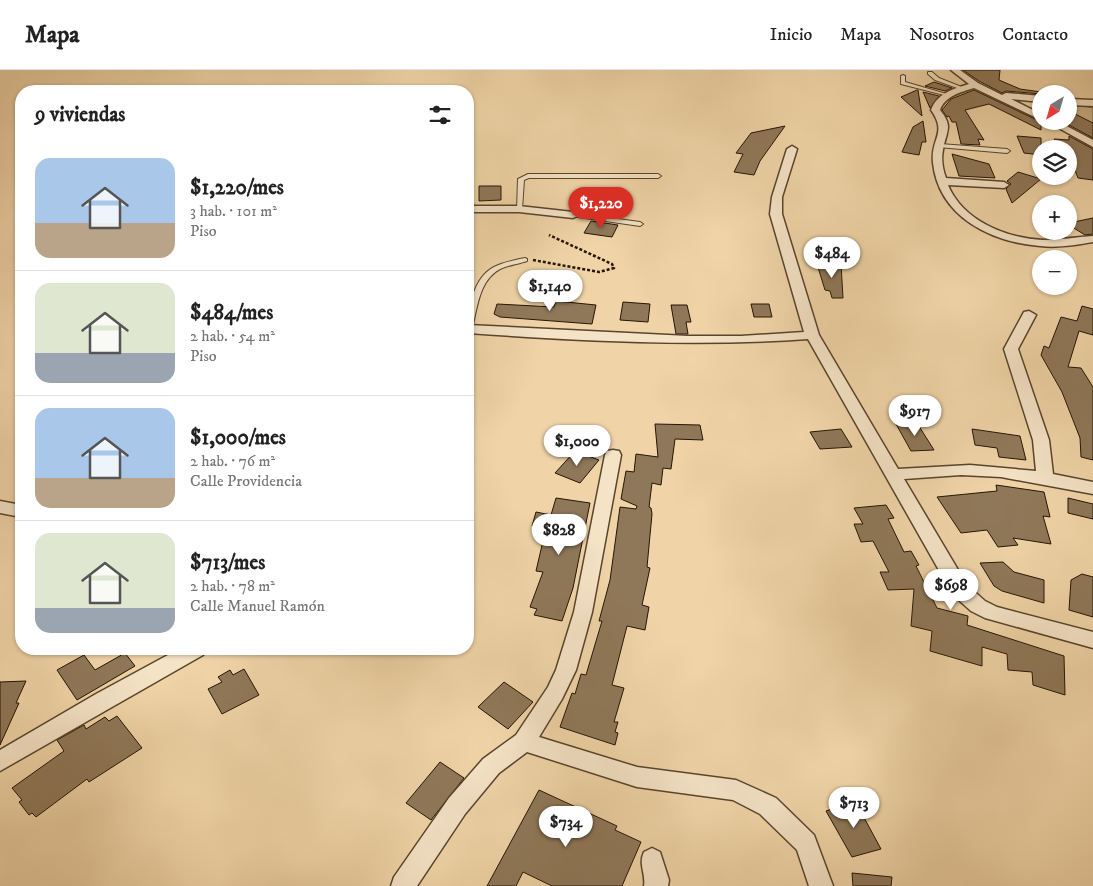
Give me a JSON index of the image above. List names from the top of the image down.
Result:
{
  "north": "bottom left",
  "page": {
    "header": "Mapa",
    "nav": [
      "Inicio",
      "Mapa",
      "Nosotros",
      "Contacto"
    ],
    "map_buttons": ["+", "−"],
    "heading": "9 viviendas",
    "list": [
      {
        "name": "$1,220/mes",
        "note": "3 hab. · 101 m² · Piso"
      },
      {
        "name": "$484/mes",
        "note": "2 hab. · 54 m² · Piso"
      },
      {
        "name": "$1,000/mes",
        "note": "2 hab. · 76 m² · Calle Providencia"
      },
      {
        "name": "$713/mes",
        "note": "2 hab. · 78 m² · Calle Manuel Ramón"
      }
    ],
    "price": [
      "$1,220",
      "$484",
      "$1,140",
      "$917",
      "$1,000",
      "$828",
      "$698",
      "$713",
      "$734"
    ]
  }
}
